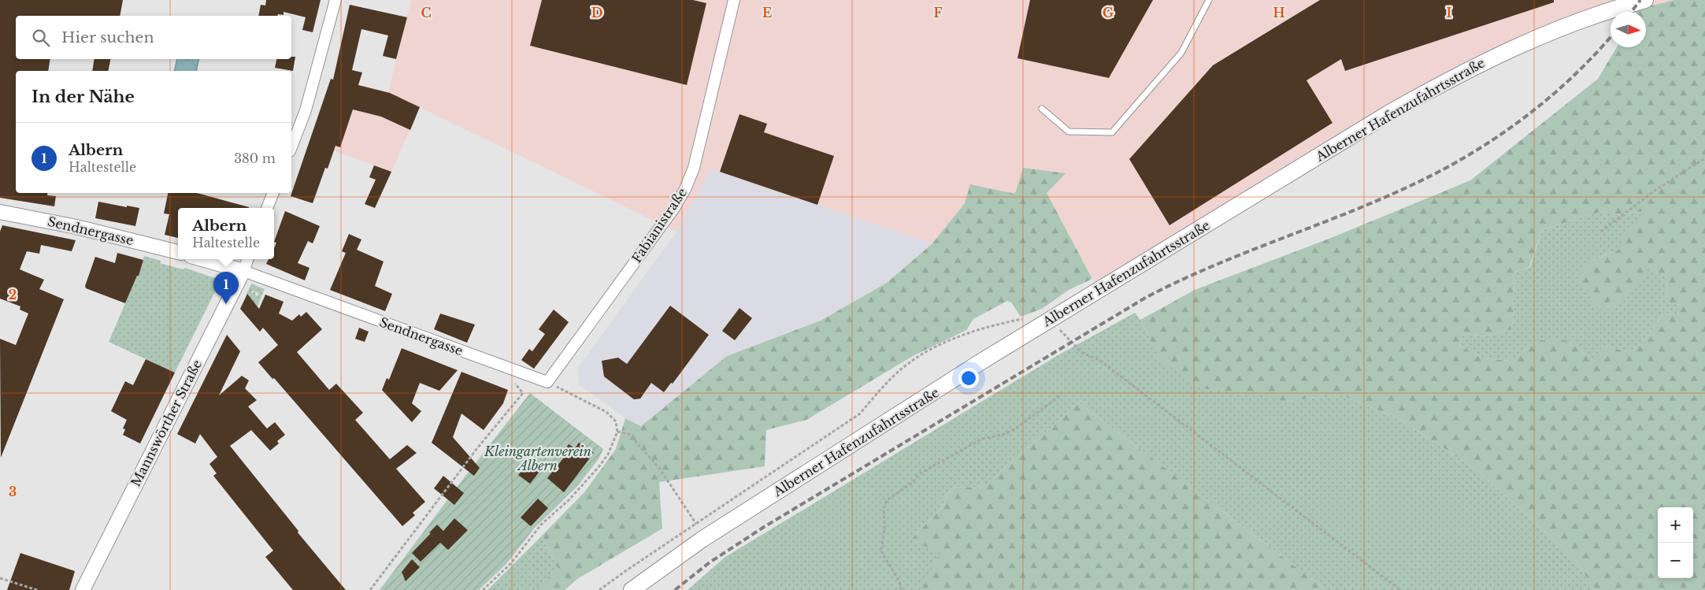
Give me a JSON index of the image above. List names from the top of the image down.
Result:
{
  "streets": {
    "main road": ["Alberner Hafenzufahrtsstraße"],
    "street": ["Fabianistraße", "Sendnergasse", "Mannswörther Straße"]
  },
  "crossings": [
    ["Fabianistraße", "Sendnergasse"],
    ["Sendnergasse", "Mannswörther Straße"]
  ],
  "parks": ["Kleingartenverein Albern"],
  "north": "right",
  "page": {
    "search": "Hier suchen",
    "heading": "In der Nähe",
    "list": [
      {
        "mark": "1",
        "name": "Albern",
        "note": "Haltestelle",
        "value": "380 m"
      }
    ],
    "popup": ["Albern", "Haltestelle"],
    "pins": "1",
    "map_buttons": ["+", "−"]
  },
  "grid": {
    "columns": [
      "C",
      "D",
      "E",
      "F",
      "G",
      "H",
      "I"
    ],
    "rows": ["2", "3"]
  }
}
